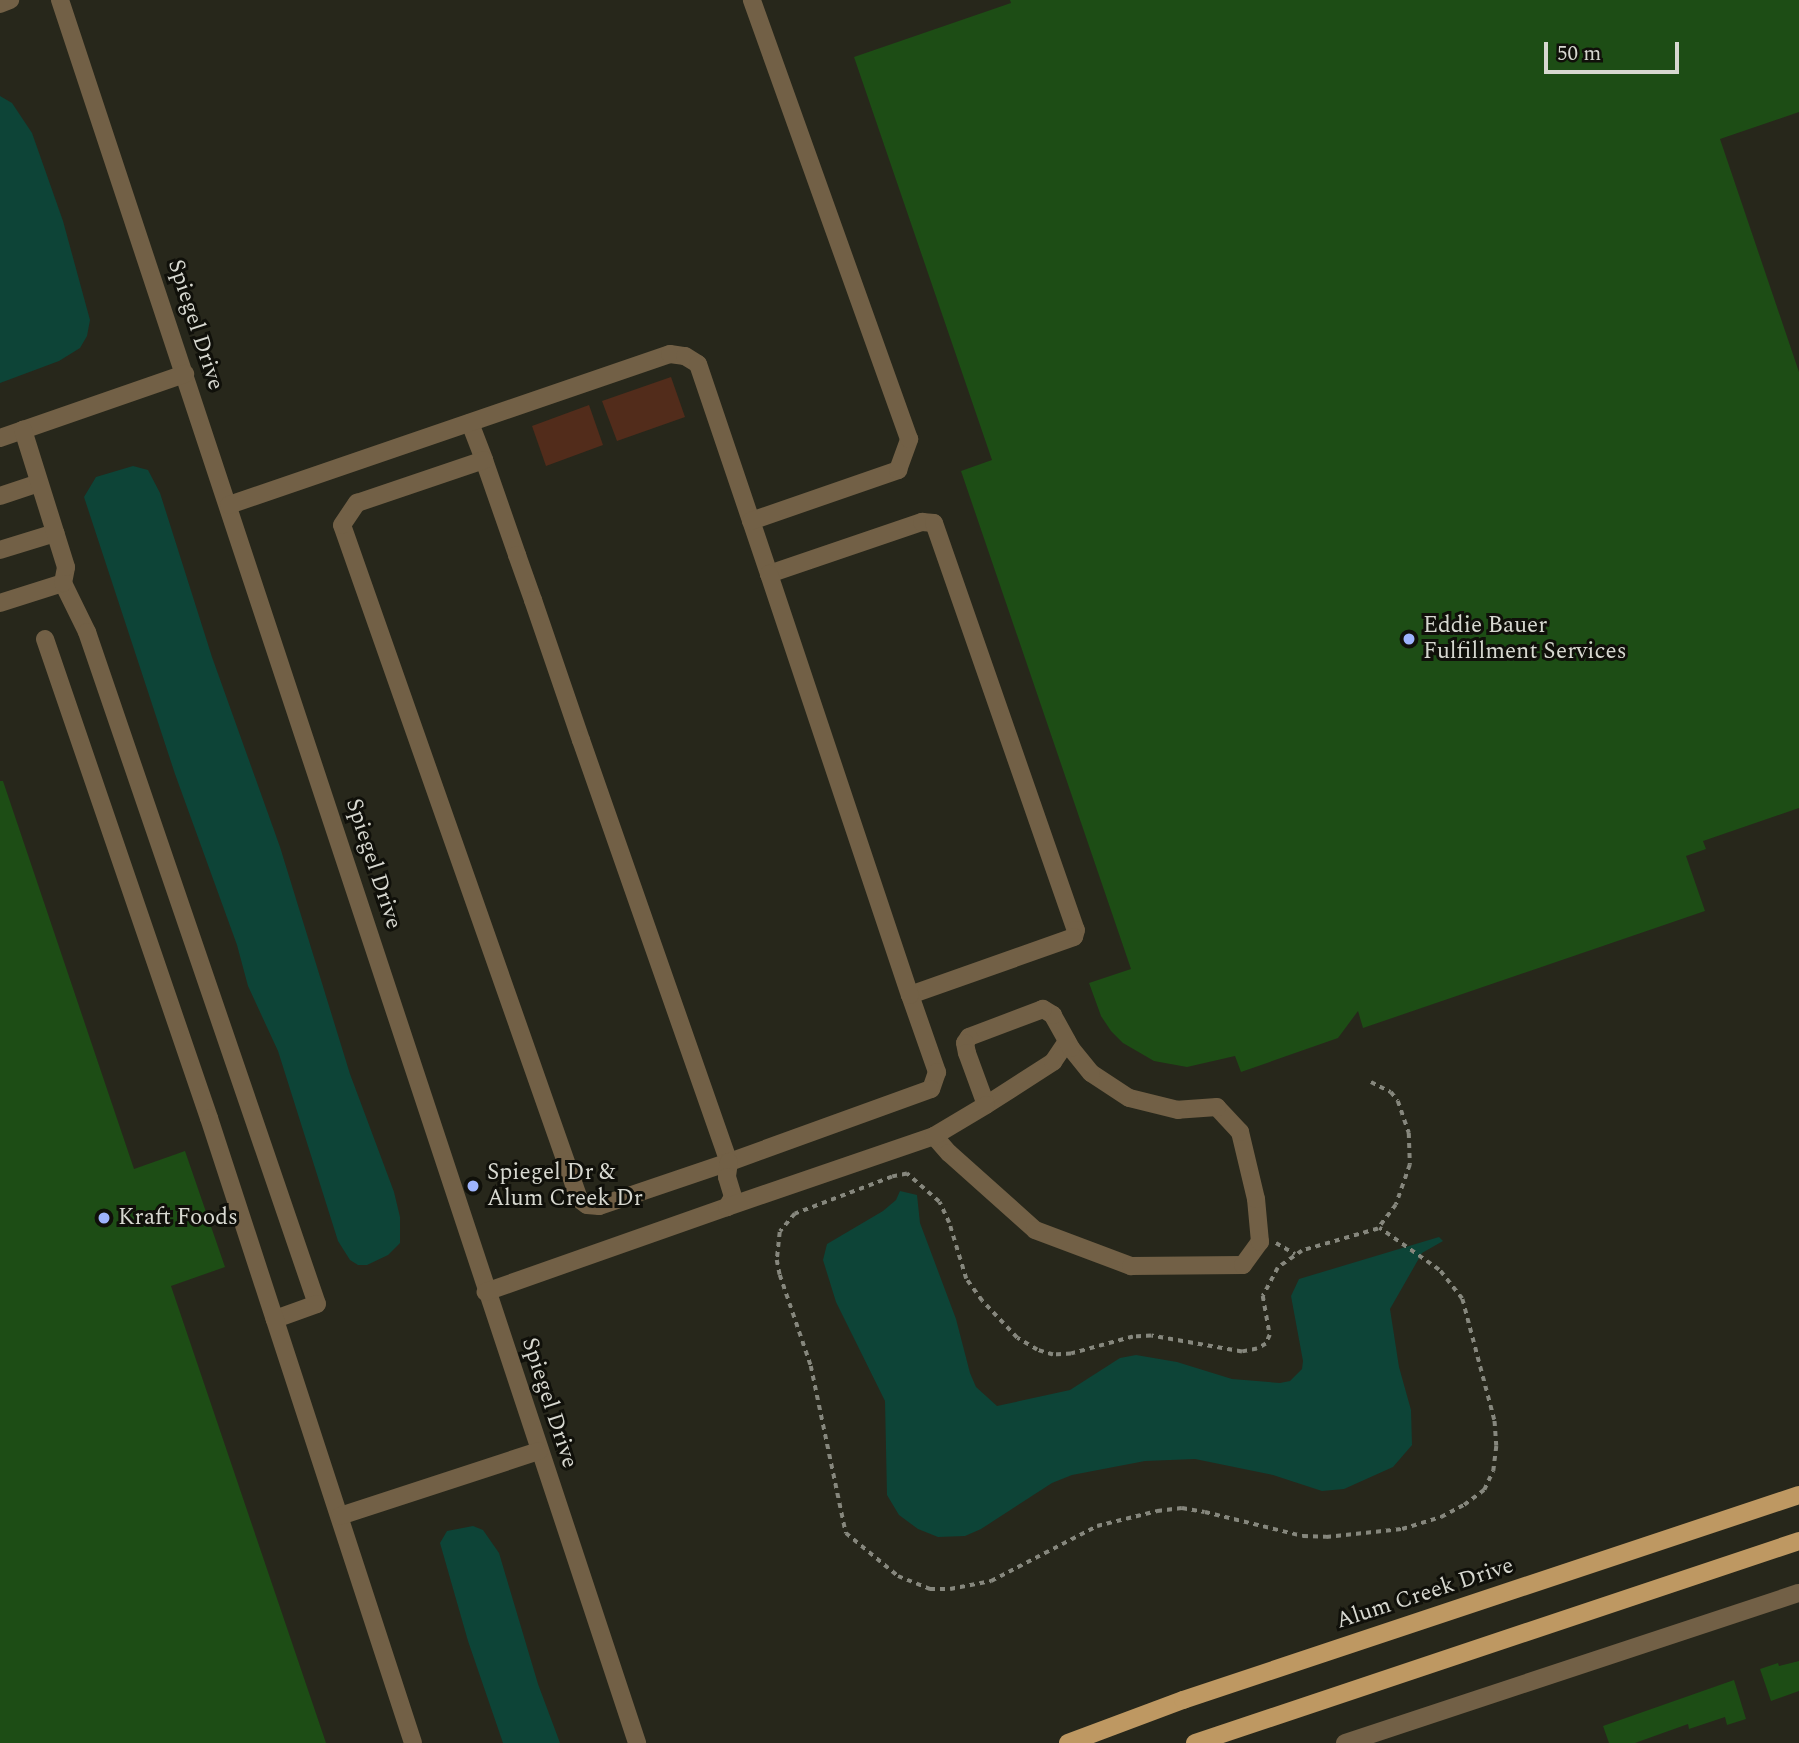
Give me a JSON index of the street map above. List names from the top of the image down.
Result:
{
  "streets": {
    "main road": ["Alum Creek Drive"],
    "street": ["Spiegel Drive"]
  },
  "places": ["Eddie Bauer Fulfillment Services", "Spiegel Dr & Alum Creek Dr", "Kraft Foods"],
  "scale_bar": "50 m"
}
